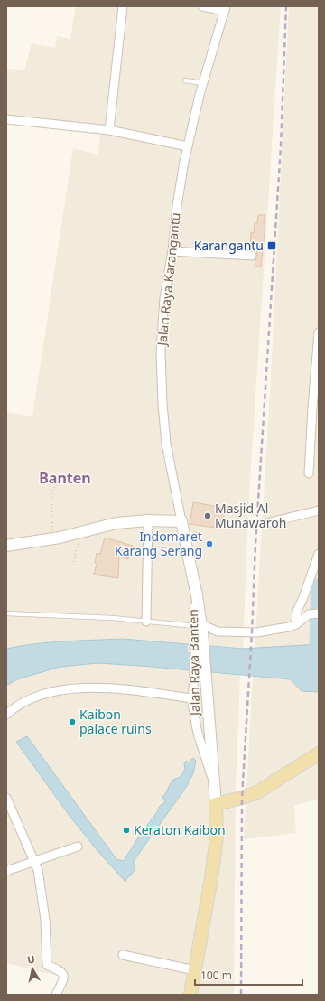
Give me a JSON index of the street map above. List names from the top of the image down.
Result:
{
  "streets": {
    "main road": ["Jalan Raya Karangantu", "Jalan Raya Banten"]
  },
  "crossings": [
    ["Jalan Raya Karangantu", "Jalan Raya Banten"]
  ],
  "districts": ["Banten"],
  "places": {
    "transit": ["Karangantu"],
    "other": [
      "Masjid Al Munawaroh",
      "Indomaret Karang Serang",
      "Kaibon palace ruins",
      "Keraton Kaibon"
    ]
  },
  "scale_bar": "100 m",
  "north": "top"
}
